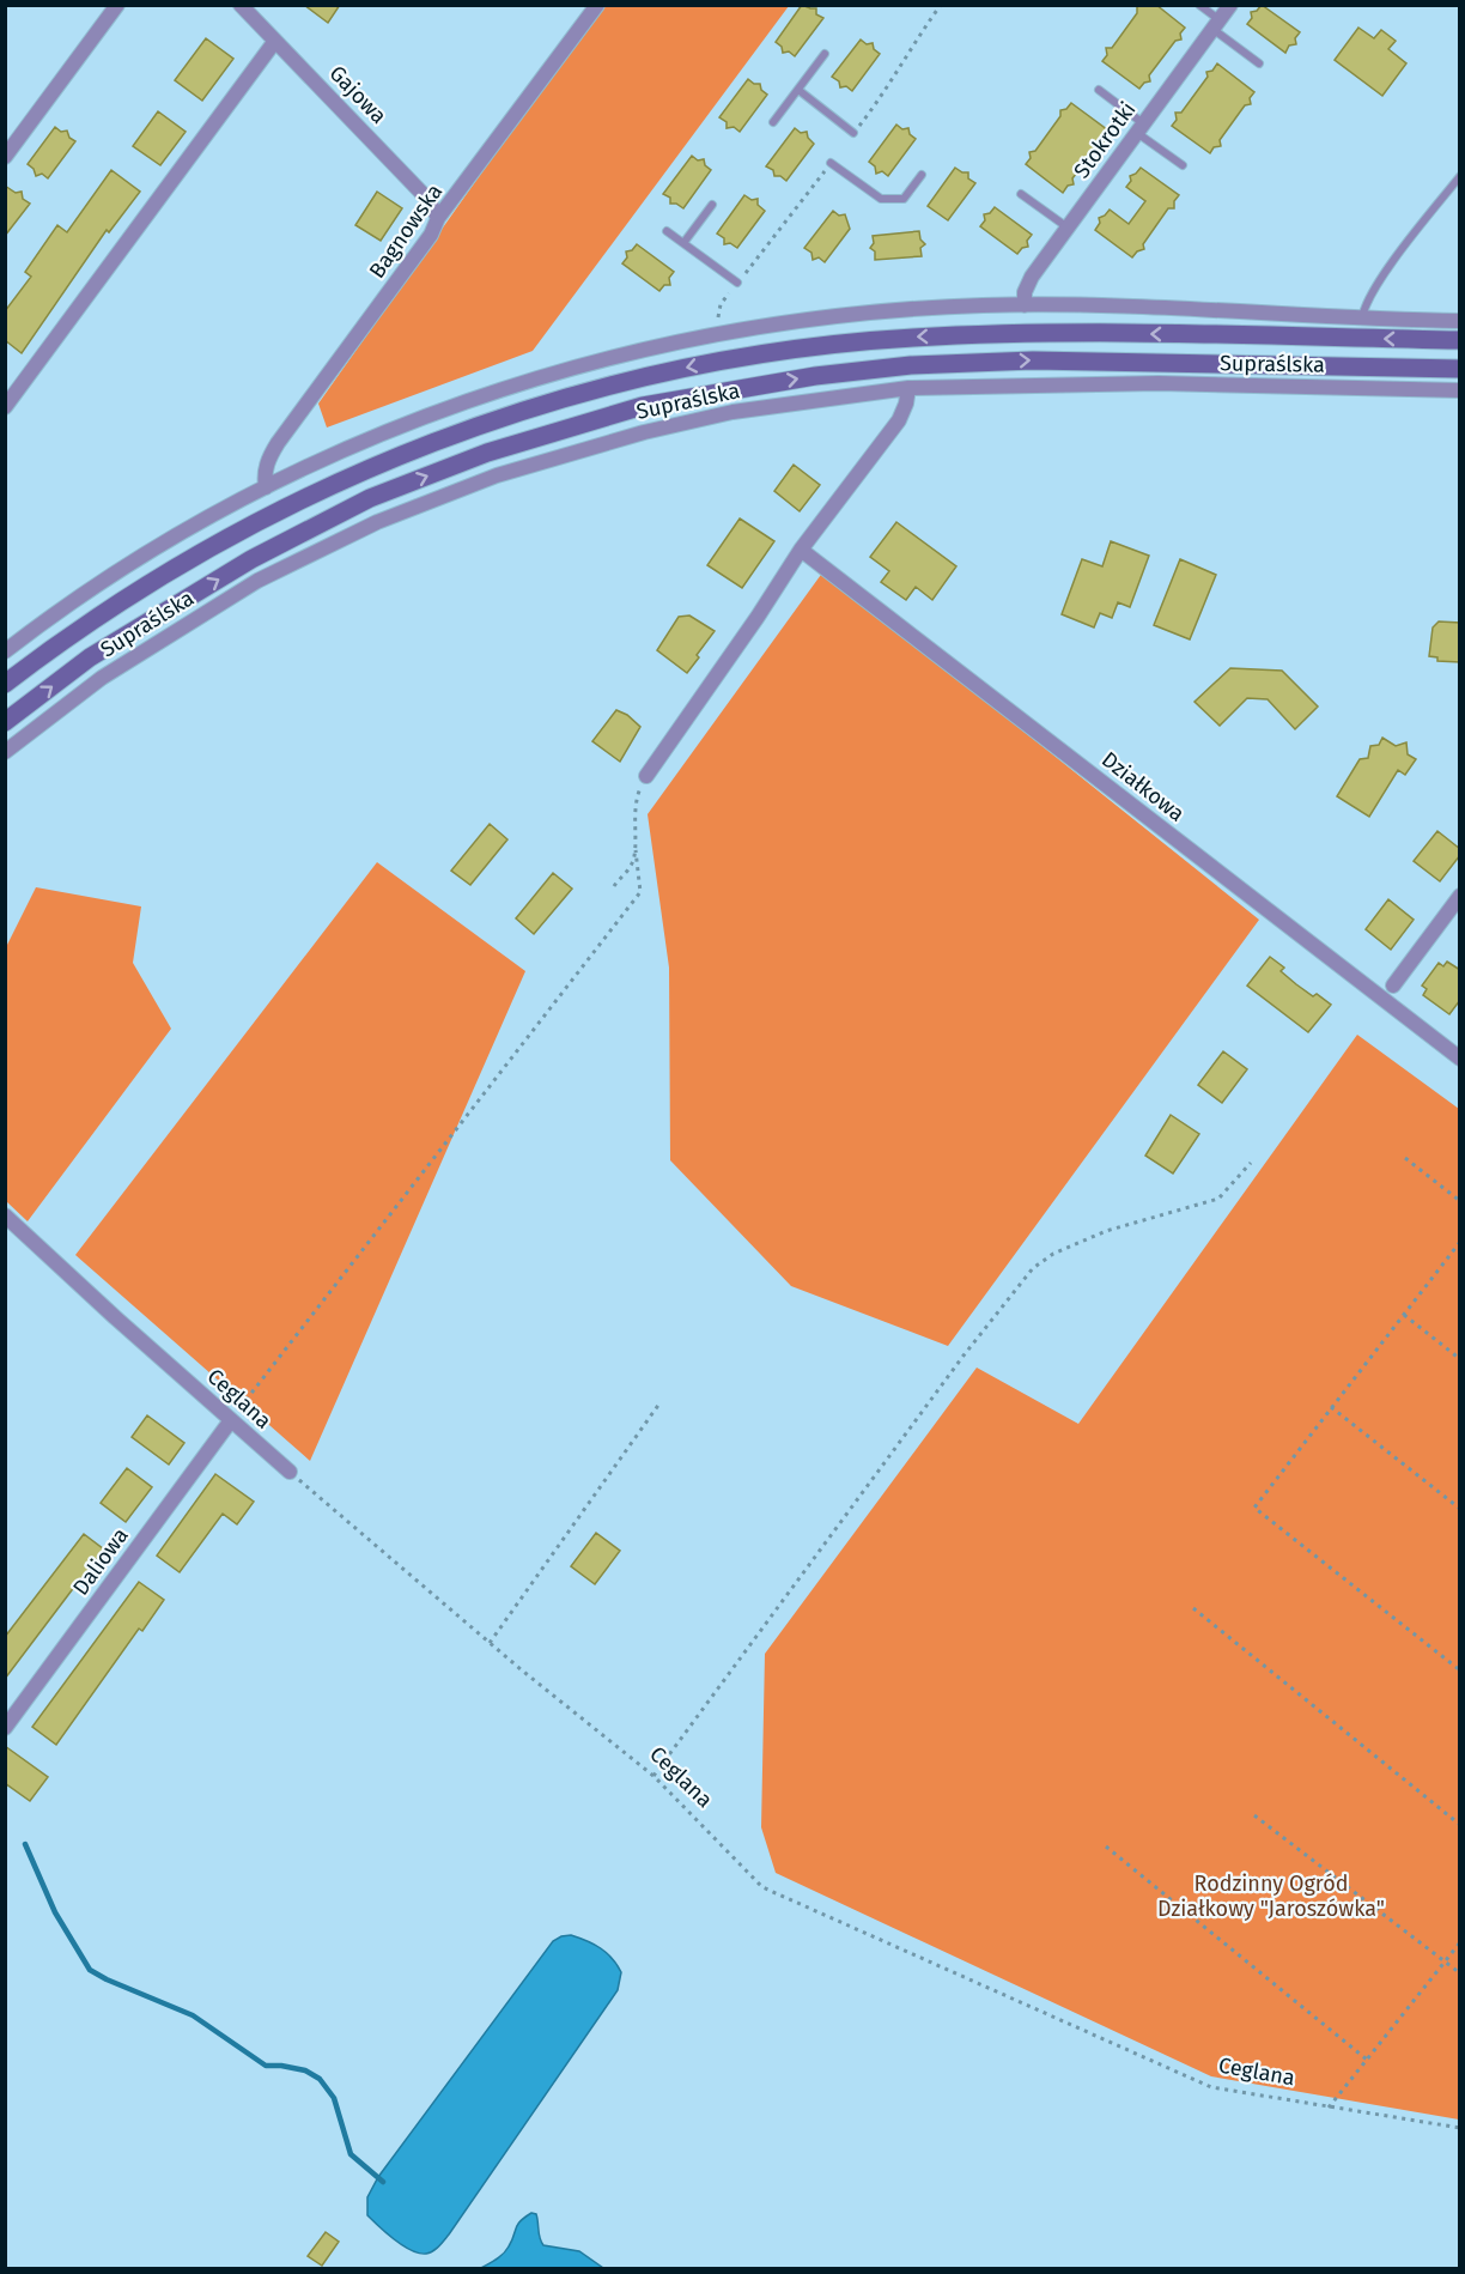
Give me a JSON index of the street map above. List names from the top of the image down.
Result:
{
  "streets": {
    "street": [
      "Gajowa",
      "Stokrotki",
      "Bagnowska",
      "Supraślska",
      "Działkowa",
      "Ceglana",
      "Daliowa"
    ]
  },
  "crossings": [
    ["Gajowa", "Bagnowska"],
    ["Ceglana", "Daliowa"]
  ],
  "parks": ["Rodzinny Ogród Działkowy \"Jaroszówka\""]
}
